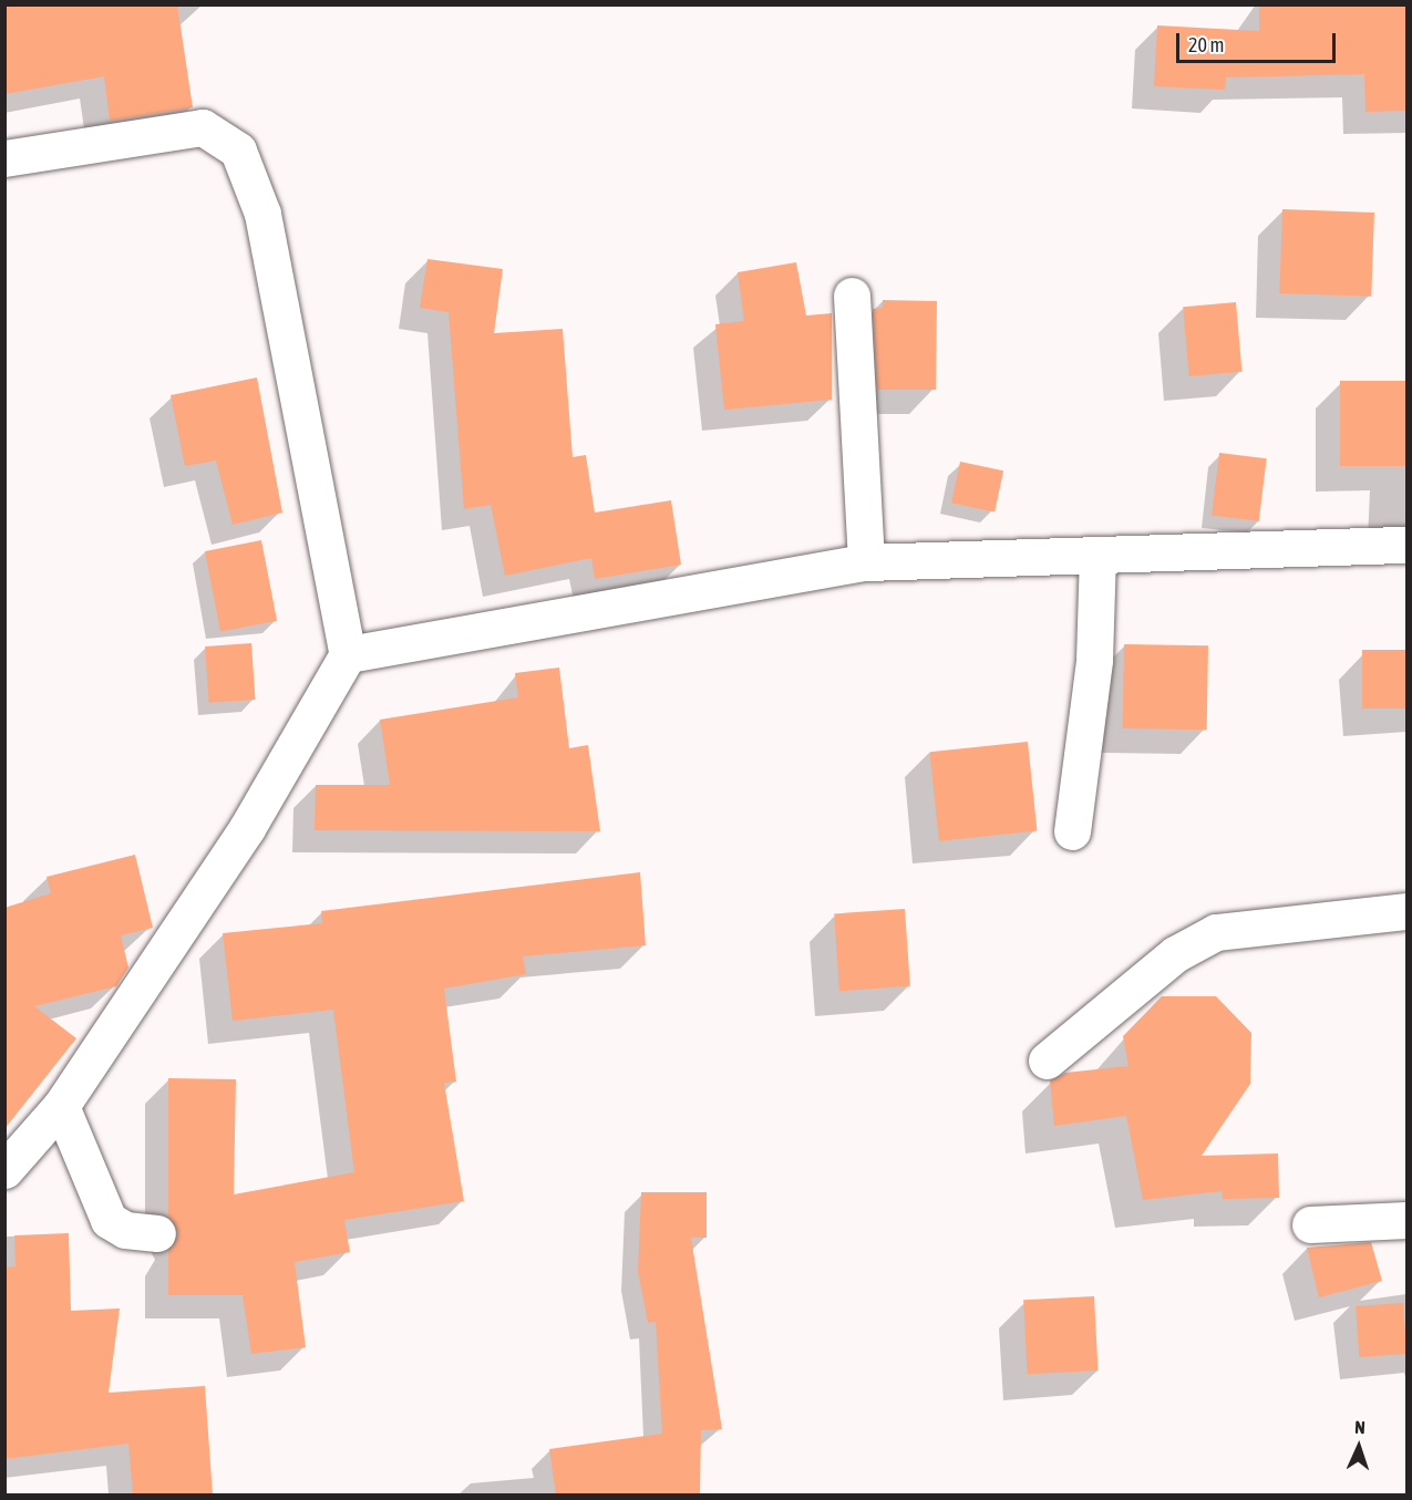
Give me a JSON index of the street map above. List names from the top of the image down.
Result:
{
  "scale_bar": "20 m",
  "north": "top"
}
